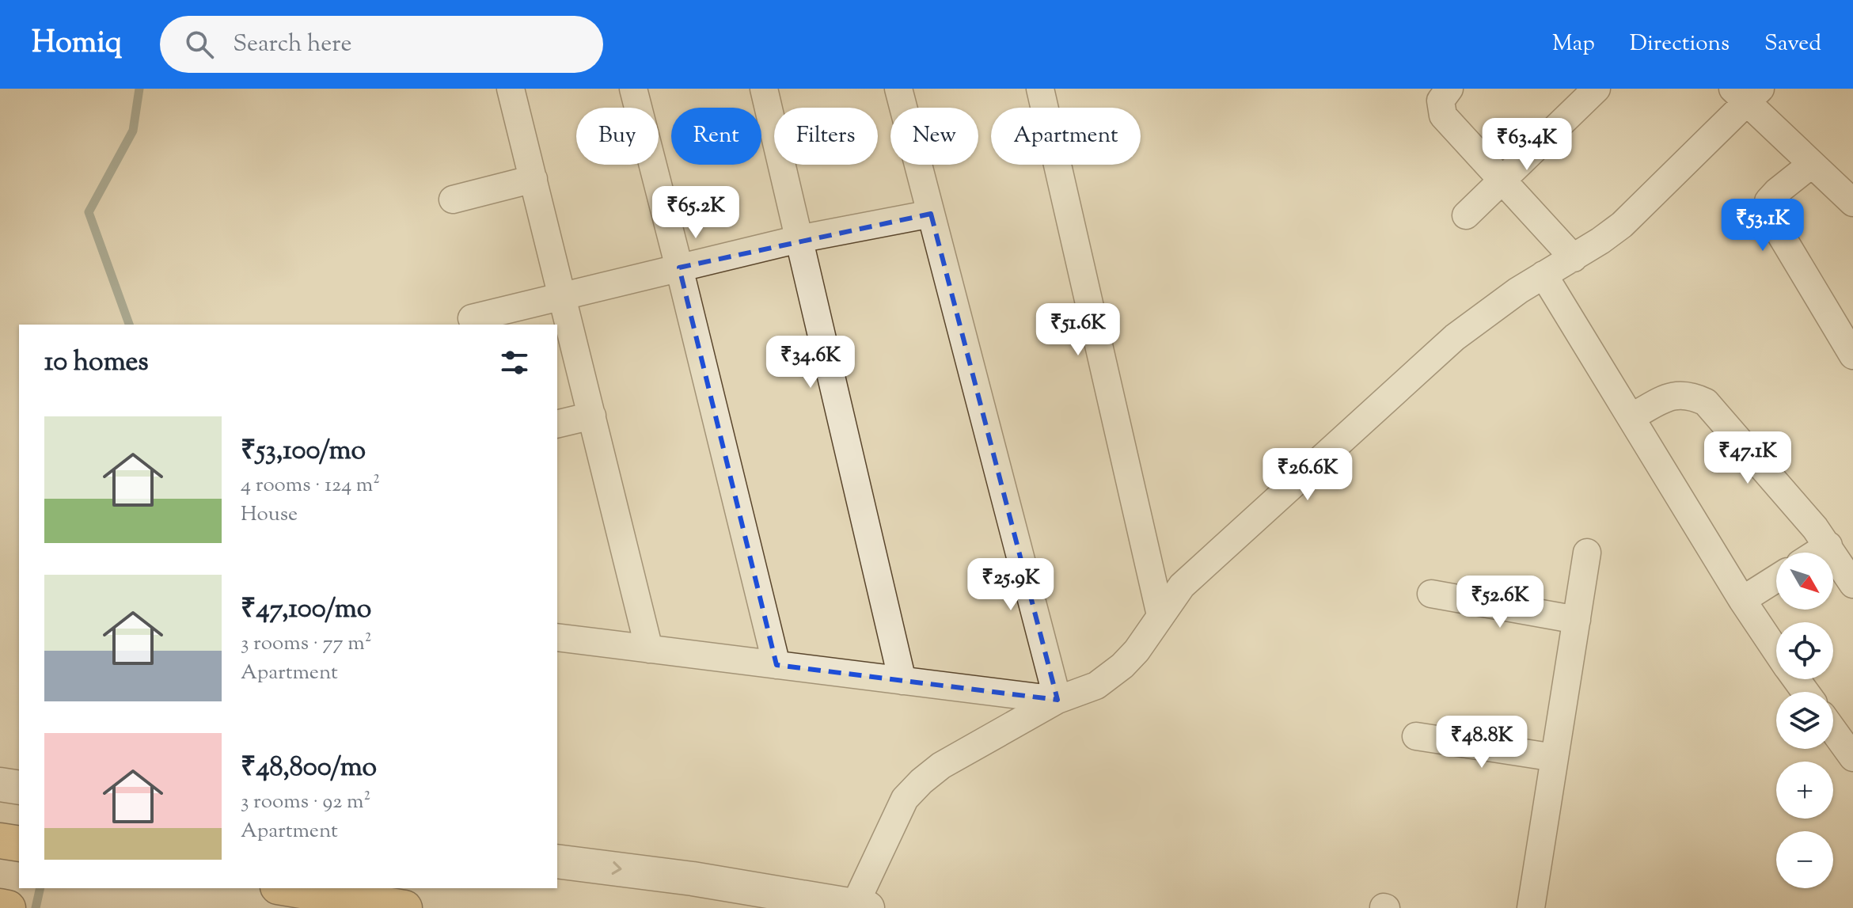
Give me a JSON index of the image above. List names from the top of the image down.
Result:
{
  "north": "bottom right",
  "page": {
    "header": "Homiq",
    "search": "Search here",
    "nav": ["Map", "Directions", "Saved"],
    "chip": [
      "Buy",
      "Rent",
      "Filters",
      "New",
      "Apartment"
    ],
    "price": [
      "₹63.4K",
      "₹65.2K",
      "₹53.1K",
      "₹51.6K",
      "₹34.6K",
      "₹47.1K",
      "₹26.6K",
      "₹25.9K",
      "₹52.6K",
      "₹48.8K"
    ],
    "heading": "10 homes",
    "list": [
      {
        "name": "₹53,100/mo",
        "note": "4 rooms · 124 m² · House"
      },
      {
        "name": "₹47,100/mo",
        "note": "3 rooms · 77 m² · Apartment"
      },
      {
        "name": "₹48,800/mo",
        "note": "3 rooms · 92 m² · Apartment"
      }
    ],
    "map_buttons": ["+", "−"]
  }
}
